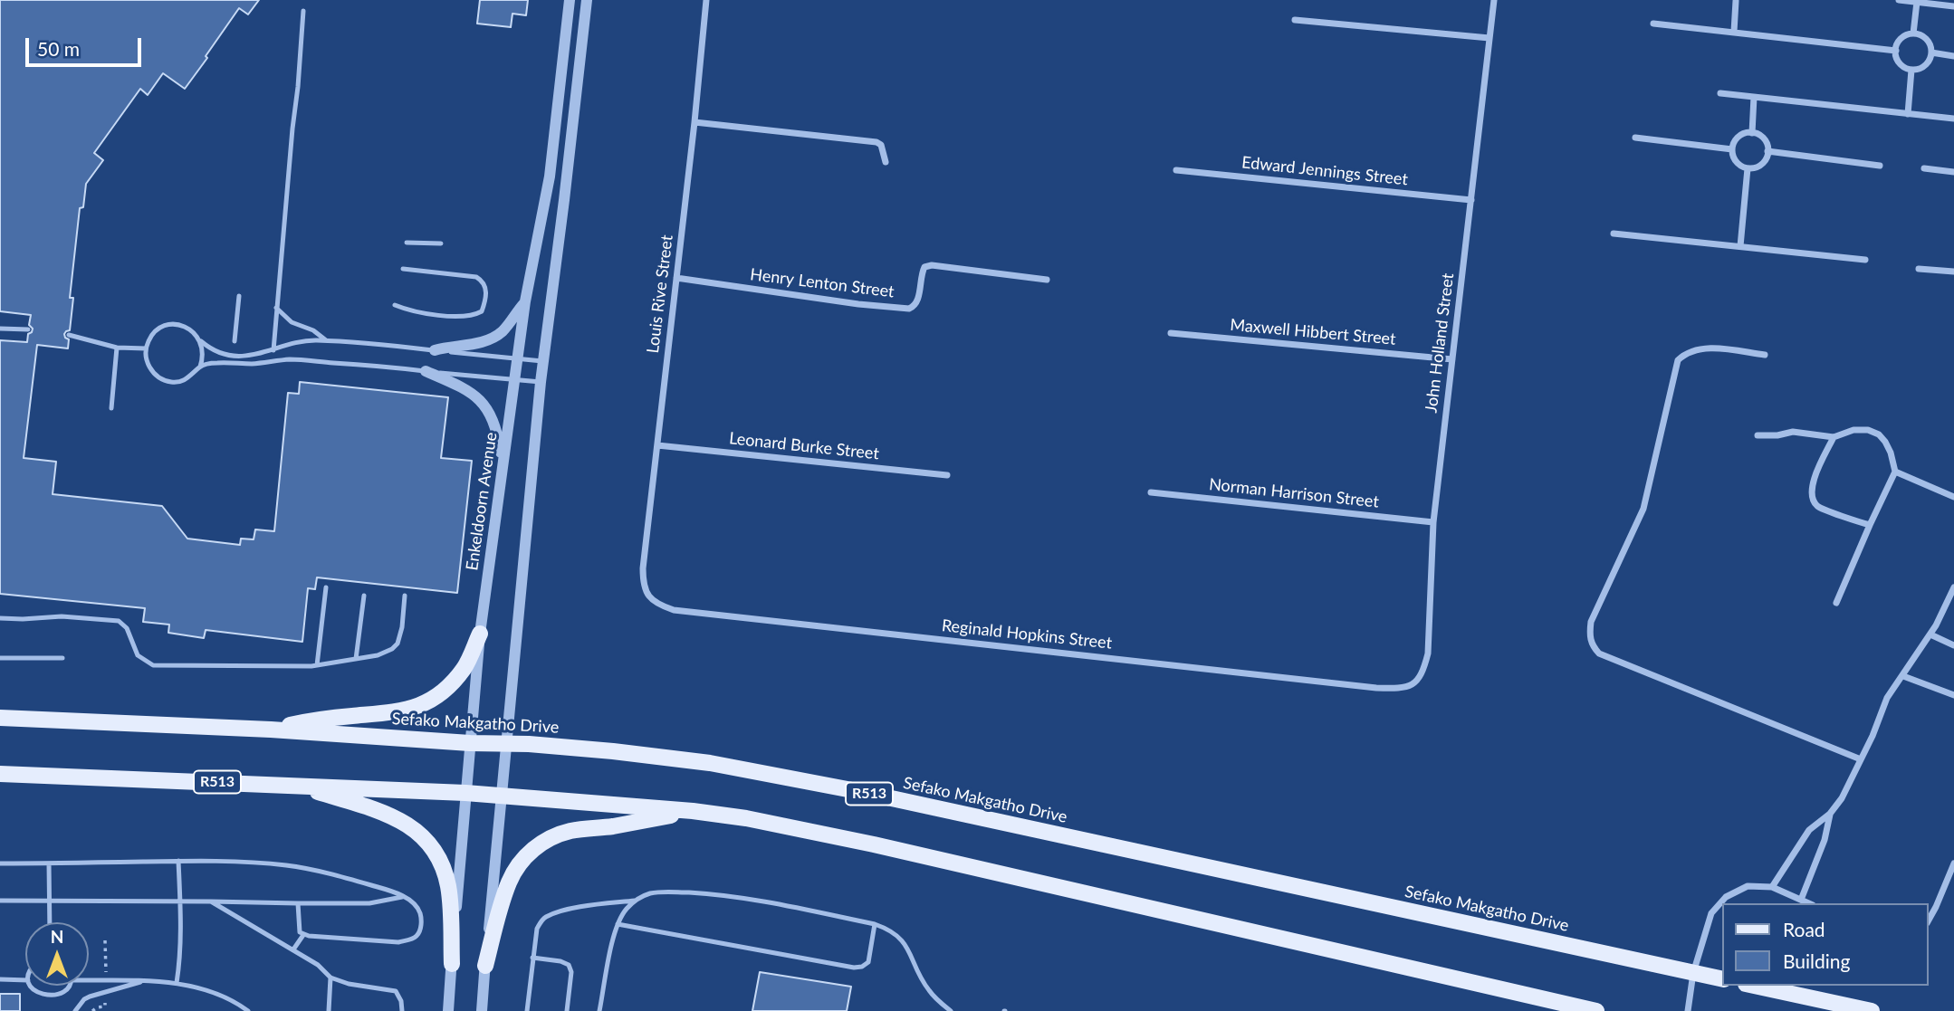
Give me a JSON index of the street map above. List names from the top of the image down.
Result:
{
  "streets": {
    "main road": ["Sefako Makgatho Drive", "R513"],
    "street": [
      "Edward Jennings Street",
      "Henry Lenton Street",
      "Louis Rive Street",
      "Maxwell Hibbert Street",
      "John Holland Street",
      "Leonard Burke Street",
      "Norman Harrison Street",
      "Enkeldoorn Avenue",
      "Reginald Hopkins Street"
    ]
  },
  "crossings": [
    ["Edward Jennings Street", "John Holland Street"],
    ["Henry Lenton Street", "Louis Rive Street"],
    ["Louis Rive Street", "Leonard Burke Street"],
    ["Louis Rive Street", "Reginald Hopkins Street"],
    ["Maxwell Hibbert Street", "John Holland Street"],
    ["John Holland Street", "Norman Harrison Street"],
    ["John Holland Street", "Reginald Hopkins Street"],
    ["Enkeldoorn Avenue", "Sefako Makgatho Drive"],
    ["Enkeldoorn Avenue", "R513"]
  ],
  "legend": ["Road", "Building"],
  "scale_bar": "50 m",
  "north": "top"
}
